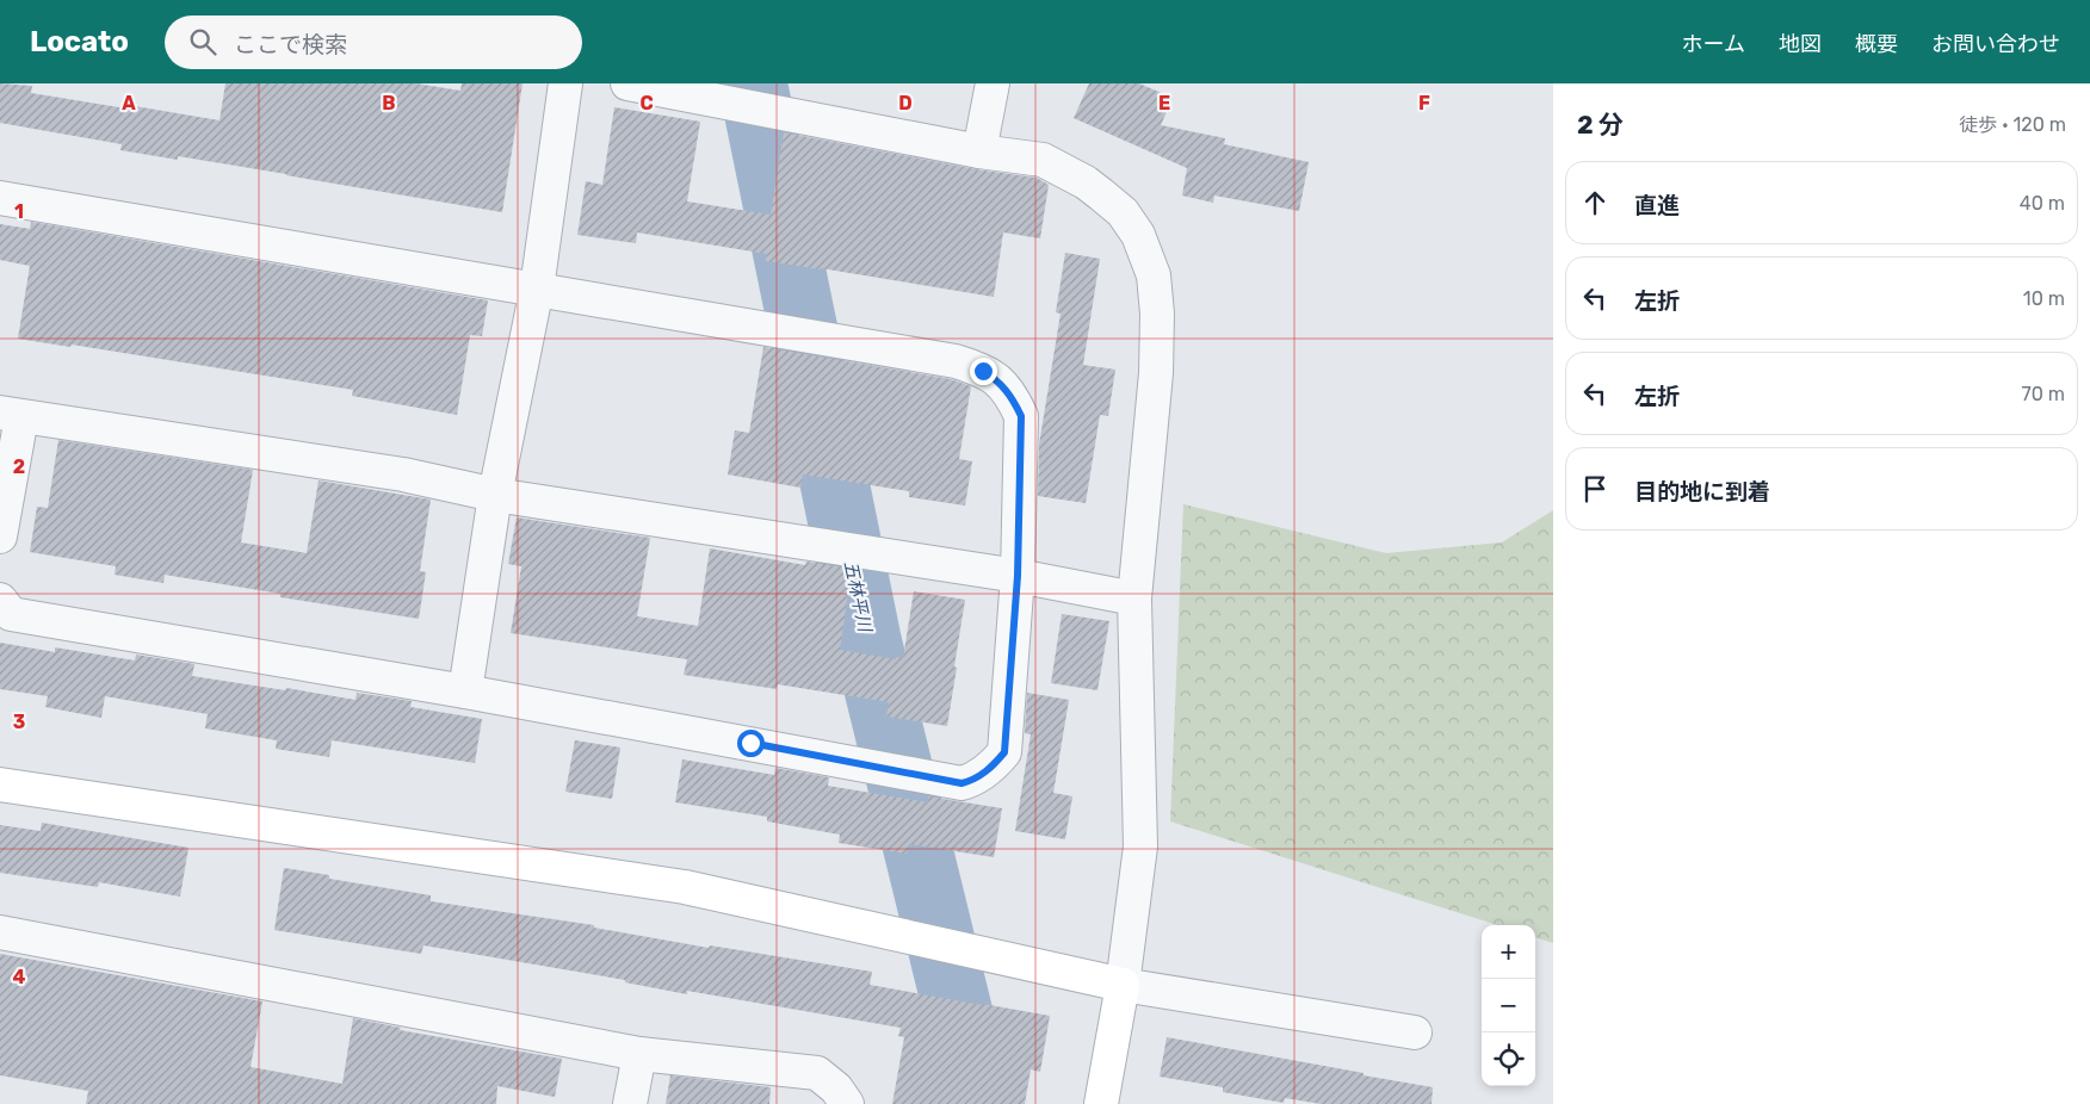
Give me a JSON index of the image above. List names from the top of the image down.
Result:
{
  "water": ["五林平川"],
  "page": {
    "header": "Locato",
    "search": "ここで検索",
    "nav": [
      "ホーム",
      "地図",
      "概要",
      "お問い合わせ"
    ],
    "heading": ["2 分", "徒歩 · 120 m"],
    "list": [
      ["直進", "40 m"],
      ["左折", "10 m"],
      ["左折", "70 m"],
      "目的地に到着"
    ],
    "map_buttons": ["+", "−"]
  },
  "grid": {
    "columns": [
      "A",
      "B",
      "C",
      "D",
      "E",
      "F"
    ],
    "rows": [
      "1",
      "2",
      "3",
      "4"
    ]
  }
}
